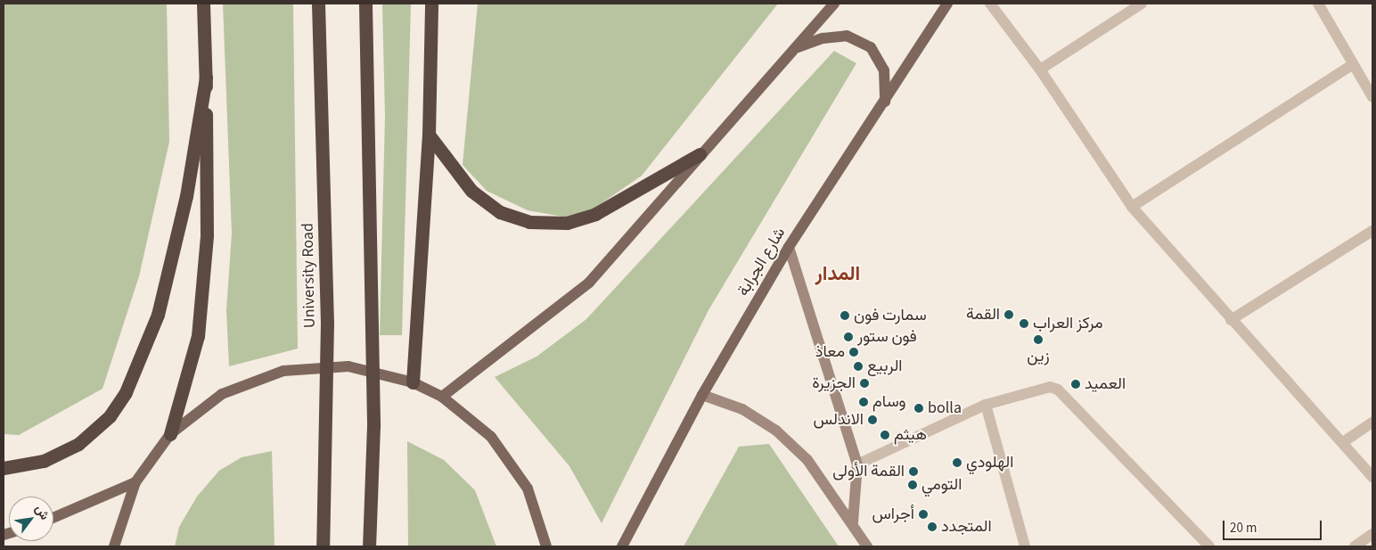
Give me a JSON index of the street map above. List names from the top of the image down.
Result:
{
  "streets": {
    "highway": ["University Road"],
    "main road": ["شارع الجرابة"]
  },
  "districts": ["المدار"],
  "places": [
    "القمة",
    "سمارت فون",
    "مركز العراب",
    "فون ستور",
    "زين",
    "معاذ",
    "الربيع",
    "الجزيرة",
    "العميد",
    "وسام",
    "bolla",
    "الاندلس",
    "هيثم",
    "الهلودي",
    "القمة الأولى",
    "التومي",
    "أجراس",
    "المتجدد"
  ],
  "scale_bar": "20 m",
  "north": "top right"
}
